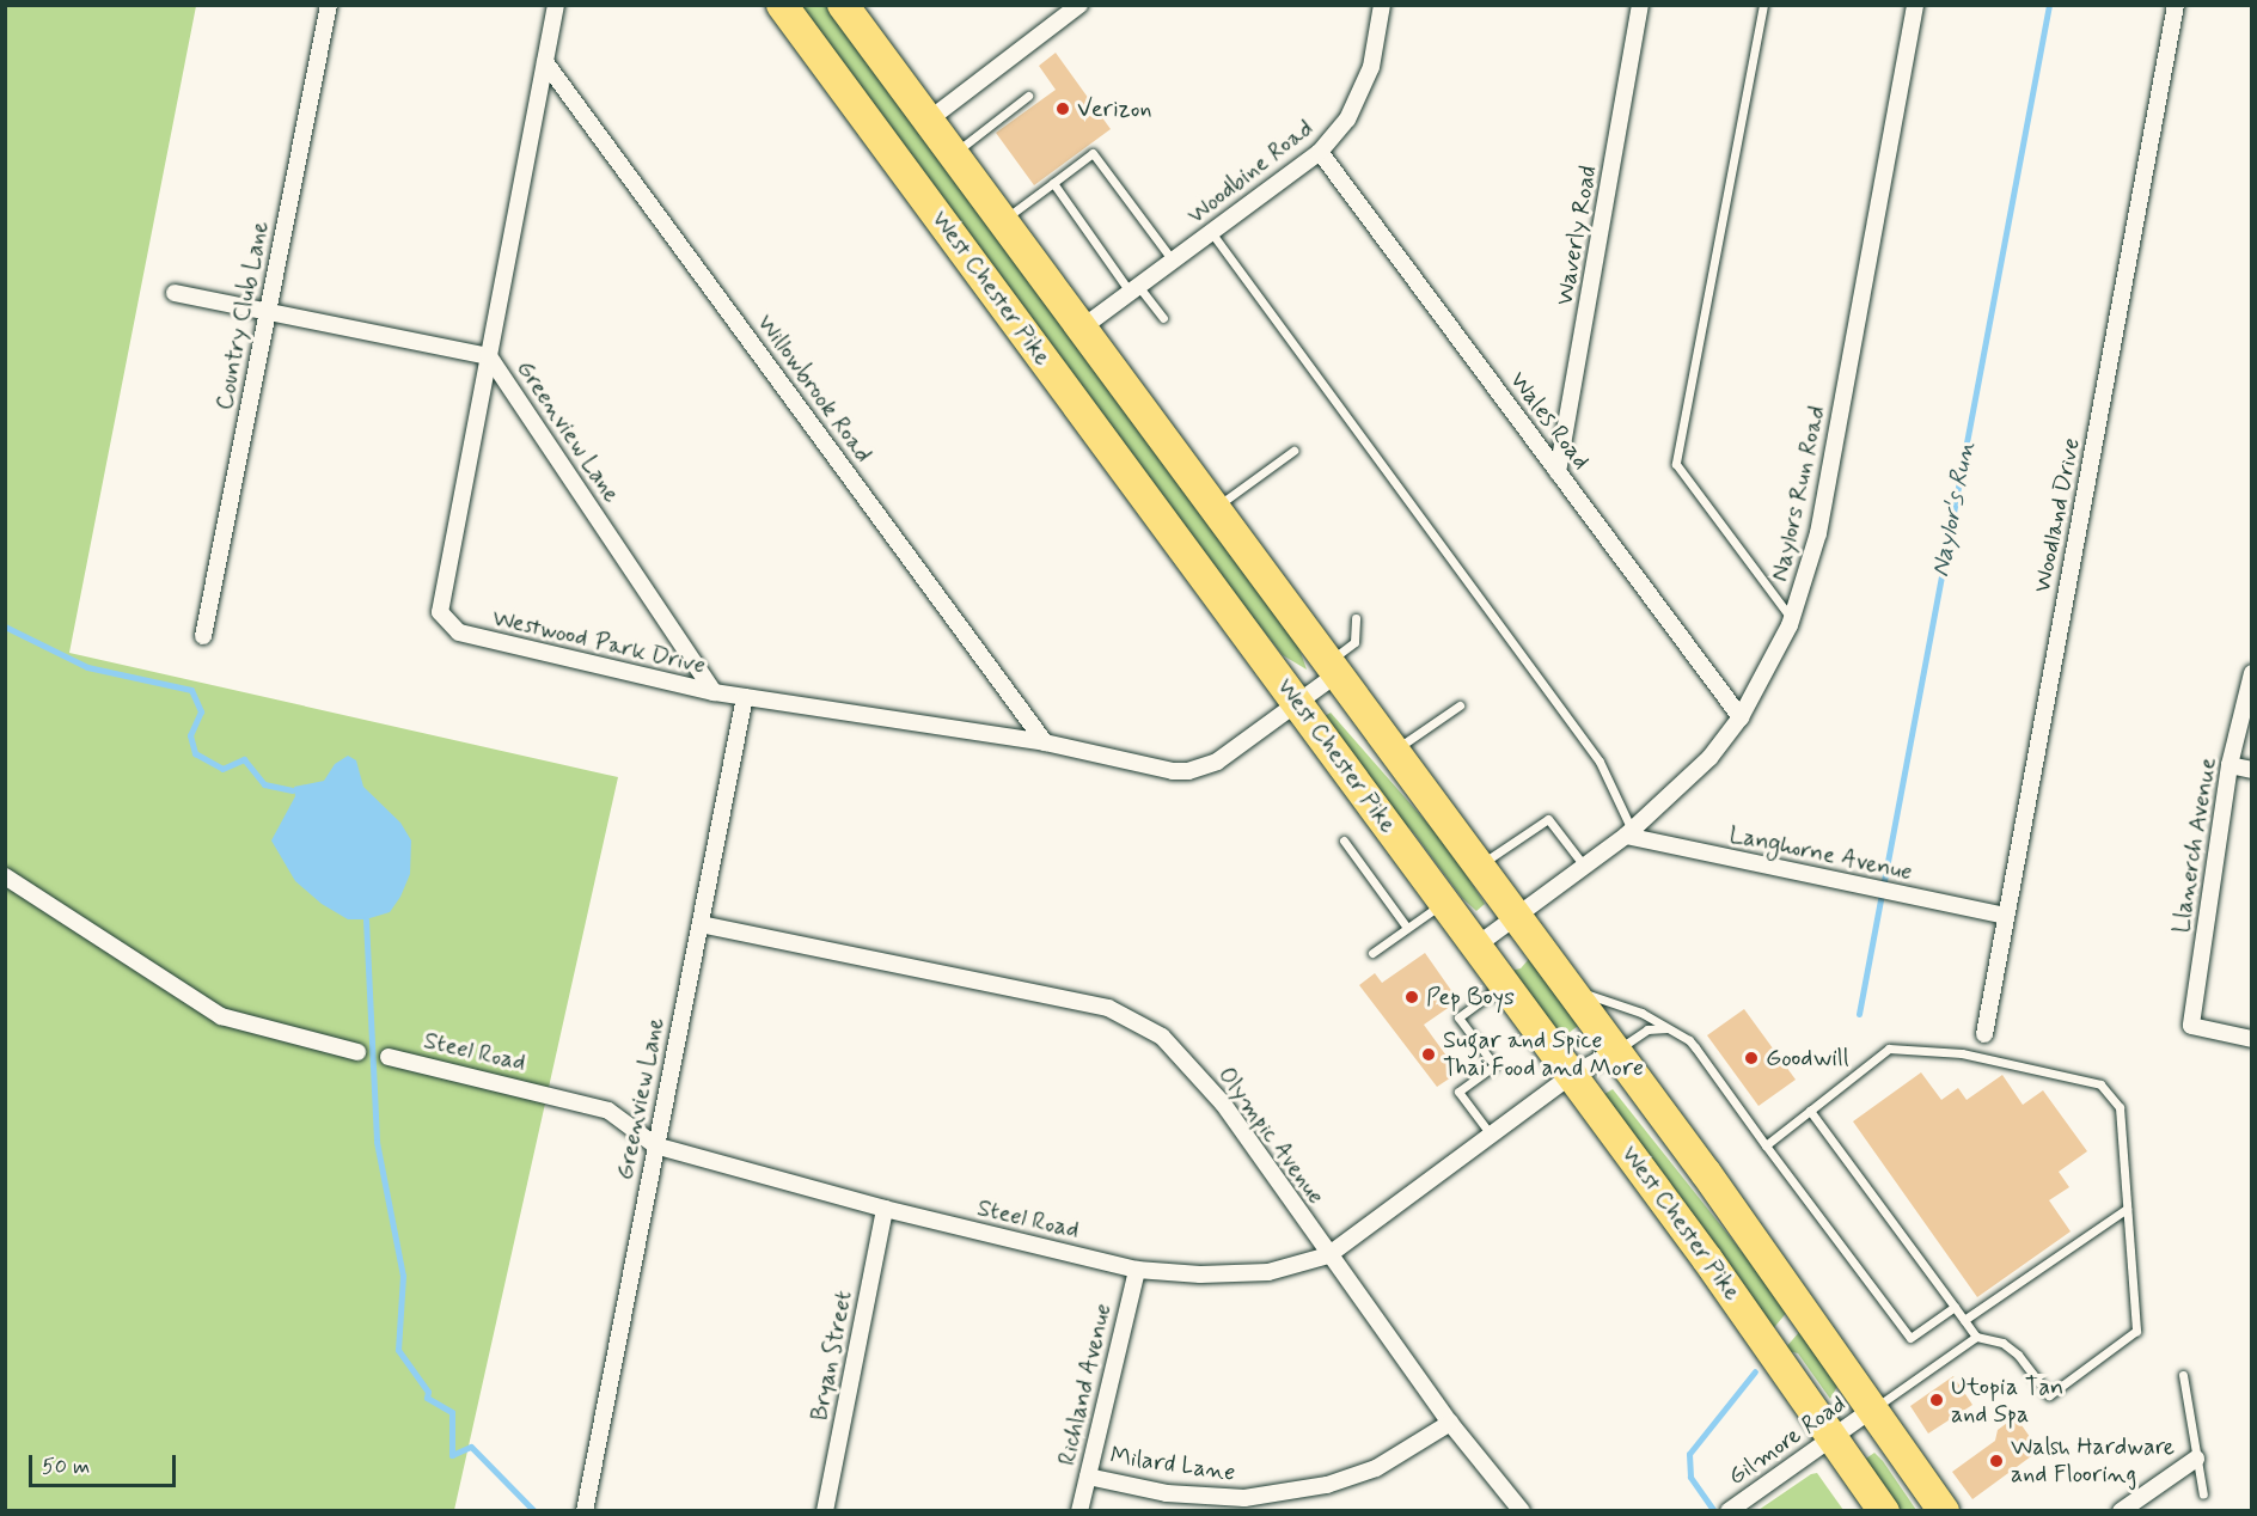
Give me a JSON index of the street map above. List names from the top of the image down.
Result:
{
  "streets": {
    "highway": ["West Chester Pike"],
    "street": [
      "Woodbine Road",
      "Waverly Road",
      "Country Club Lane",
      "Willowbrook Road",
      "Wales Road",
      "Greenview Lane",
      "Naylors Run Road",
      "Woodland Drive",
      "Westwood Park Drive",
      "Llanerch Avenue",
      "Langhorne Avenue",
      "Steel Road",
      "Olympic Avenue",
      "Bryan Street",
      "Richland Avenue",
      "Gilmore Road",
      "Milard Lane"
    ]
  },
  "crossings": [
    ["Woodbine Road", "West Chester Pike"],
    ["Woodbine Road", "Wales Road"],
    ["Waverly Road", "Wales Road"],
    ["West Chester Pike", "Naylors Run Road"],
    ["West Chester Pike", "Westwood Park Drive"],
    ["West Chester Pike", "Steel Road"],
    ["West Chester Pike", "Gilmore Road"],
    ["Country Club Lane", "Greenview Lane"],
    ["Willowbrook Road", "Westwood Park Drive"],
    ["Wales Road", "Naylors Run Road"],
    ["Greenview Lane", "Westwood Park Drive"],
    ["Greenview Lane", "Steel Road"],
    ["Greenview Lane", "Olympic Avenue"],
    ["Naylors Run Road", "Langhorne Avenue"],
    ["Woodland Drive", "Langhorne Avenue"],
    ["Steel Road", "Olympic Avenue"],
    ["Steel Road", "Bryan Street"],
    ["Steel Road", "Richland Avenue"],
    ["Olympic Avenue", "Milard Lane"],
    ["Richland Avenue", "Milard Lane"]
  ],
  "water": ["Naylor's Run"],
  "places": [
    "Verizon",
    "Pep Boys",
    "Sugar and Spice Thai Food and More",
    "Goodwill",
    "Utopia Tan and Spa",
    "Walsh Hardware and Flooring"
  ],
  "scale_bar": "50 m"
}
